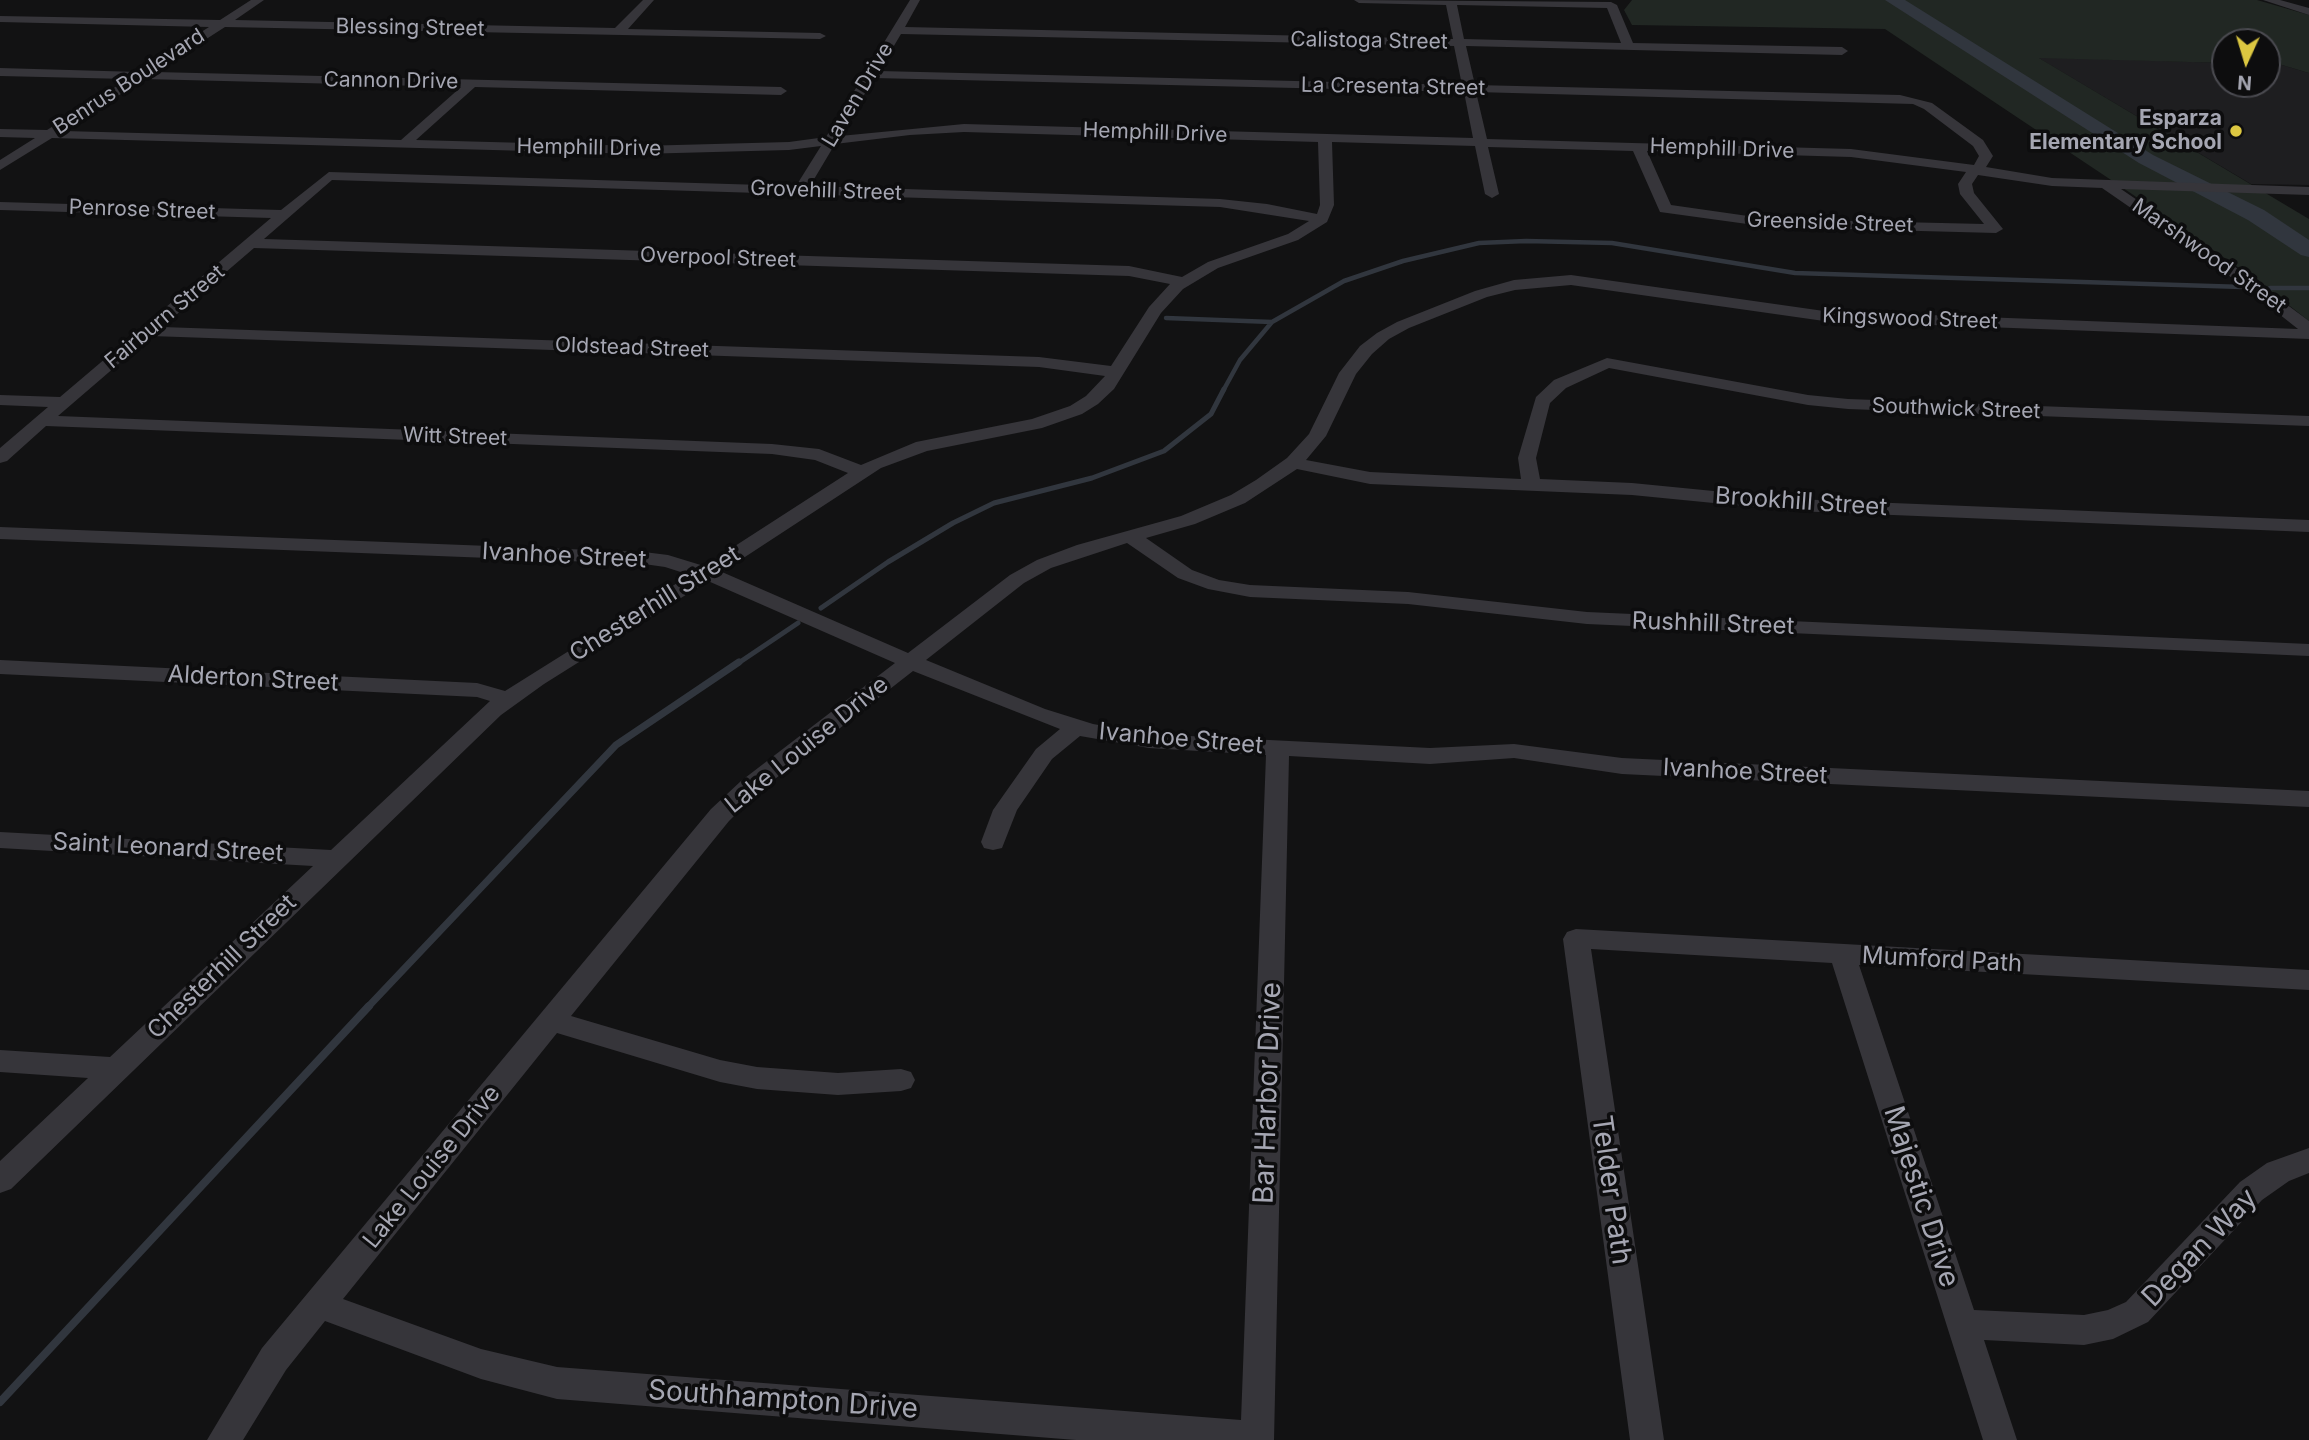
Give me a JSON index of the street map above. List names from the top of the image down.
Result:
{
  "streets": {
    "street": [
      "Blessing Street",
      "Calistoga Street",
      "Cannon Drive",
      "Benrus Boulevard",
      "La Cresenta Street",
      "Laven Drive",
      "Hemphill Drive",
      "Grovehill Street",
      "Penrose Street",
      "Greenside Street",
      "Marshwood Street",
      "Overpool Street",
      "Fairburn Street",
      "Kingswood Street",
      "Oldstead Street",
      "Southwick Street",
      "Witt Street",
      "Brookhill Street",
      "Ivanhoe Street",
      "Chesterhill Street",
      "Rushhill Street",
      "Alderton Street",
      "Lake Louise Drive",
      "Saint Leonard Street",
      "Mumford Path",
      "Bar Harbor Drive",
      "Telder Path",
      "Majestic Drive",
      "Degan Way",
      "Southhampton Drive"
    ]
  },
  "crossings": [
    ["Blessing Street", "Benrus Boulevard"],
    ["Calistoga Street", "Laven Drive"],
    ["Cannon Drive", "Benrus Boulevard"],
    ["Benrus Boulevard", "Hemphill Drive"],
    ["La Cresenta Street", "Laven Drive"],
    ["La Cresenta Street", "Hemphill Drive"],
    ["La Cresenta Street", "Greenside Street"],
    ["Laven Drive", "Hemphill Drive"],
    ["Laven Drive", "Grovehill Street"],
    ["Hemphill Drive", "Greenside Street"],
    ["Hemphill Drive", "Marshwood Street"],
    ["Grovehill Street", "Fairburn Street"],
    ["Grovehill Street", "Chesterhill Street"],
    ["Penrose Street", "Fairburn Street"],
    ["Marshwood Street", "Kingswood Street"],
    ["Overpool Street", "Fairburn Street"],
    ["Overpool Street", "Chesterhill Street"],
    ["Fairburn Street", "Oldstead Street"],
    ["Fairburn Street", "Witt Street"],
    ["Kingswood Street", "Lake Louise Drive"],
    ["Oldstead Street", "Chesterhill Street"],
    ["Southwick Street", "Brookhill Street"],
    ["Witt Street", "Chesterhill Street"],
    ["Brookhill Street", "Lake Louise Drive"],
    ["Ivanhoe Street", "Chesterhill Street"],
    ["Ivanhoe Street", "Lake Louise Drive"],
    ["Ivanhoe Street", "Bar Harbor Drive"],
    ["Chesterhill Street", "Alderton Street"],
    ["Chesterhill Street", "Saint Leonard Street"],
    ["Rushhill Street", "Lake Louise Drive"],
    ["Lake Louise Drive", "Southhampton Drive"],
    ["Mumford Path", "Telder Path"],
    ["Mumford Path", "Majestic Drive"],
    ["Bar Harbor Drive", "Southhampton Drive"],
    ["Majestic Drive", "Degan Way"]
  ],
  "places": ["Esparza Elementary School"],
  "north": "bottom"
}
